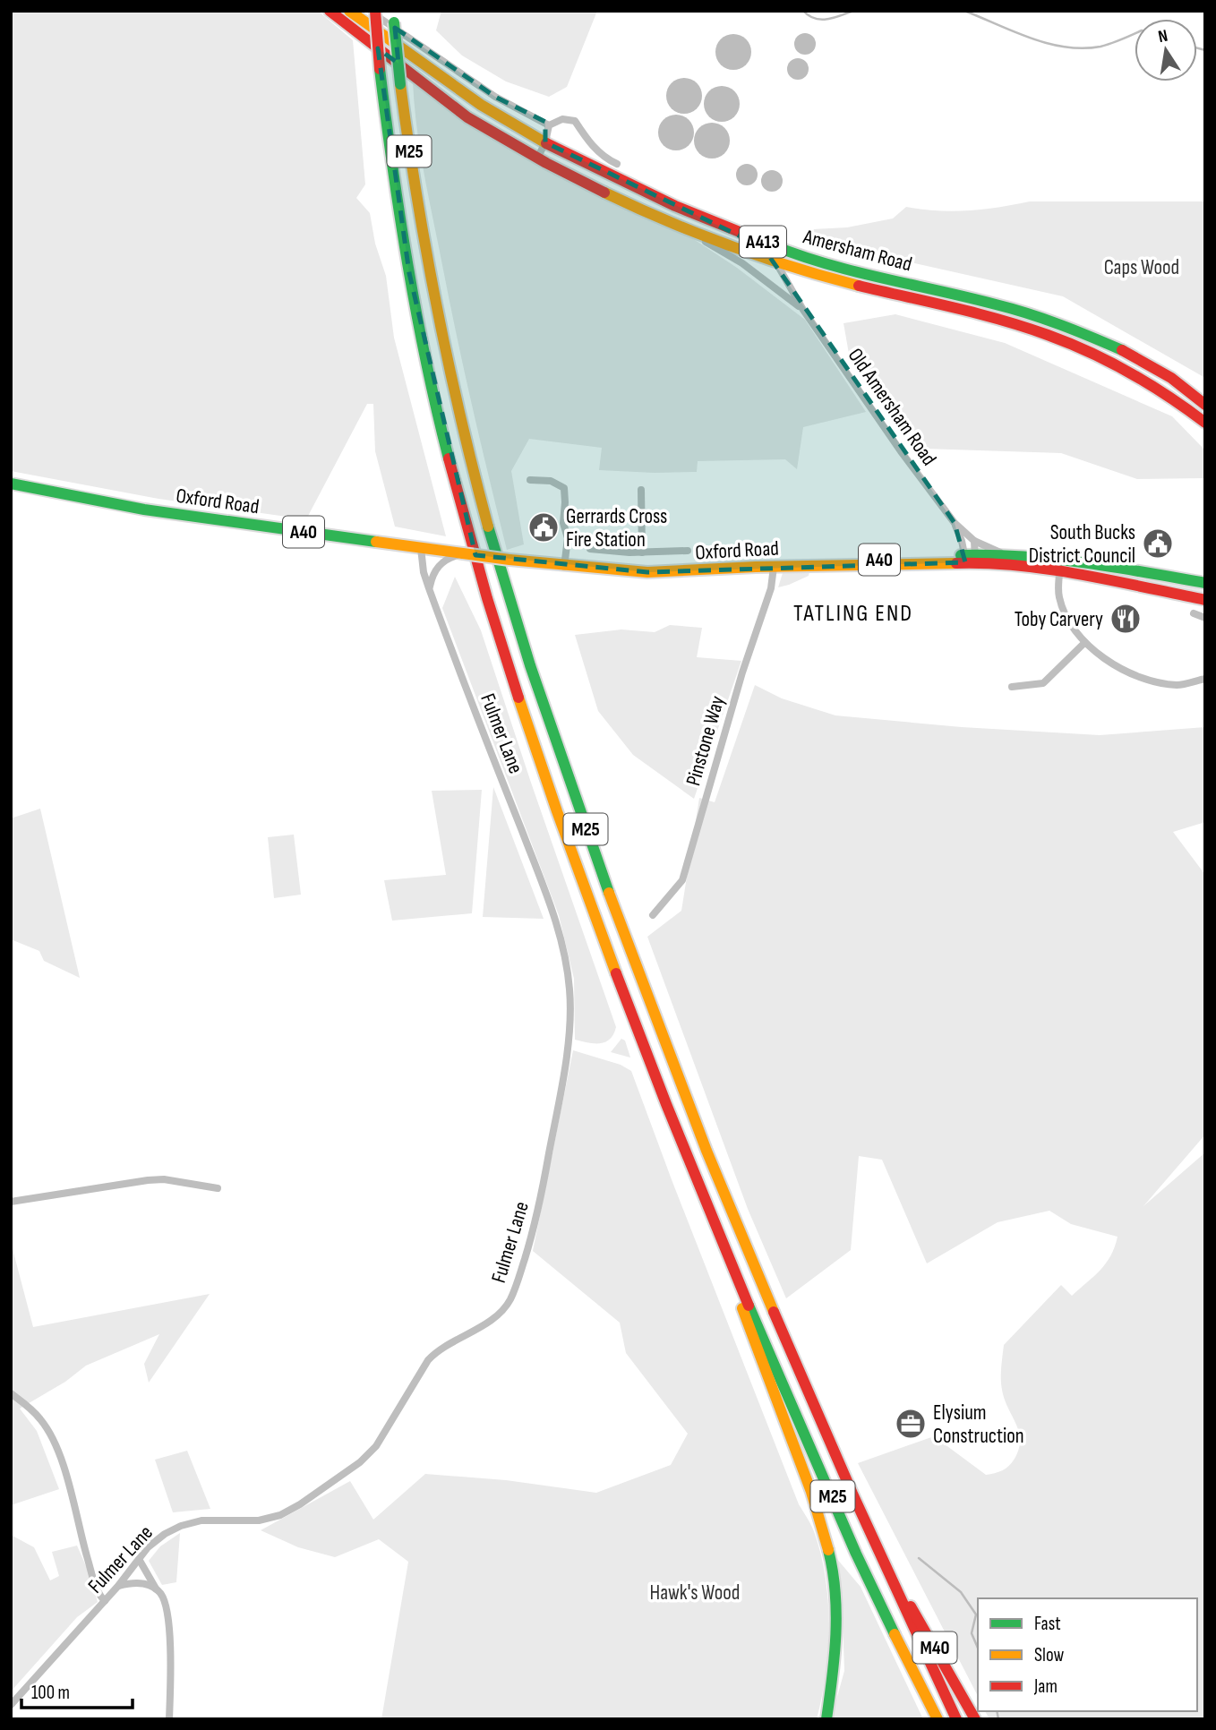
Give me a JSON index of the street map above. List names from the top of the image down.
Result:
{
  "streets": {
    "main road": [
      "M25",
      "A413",
      "Amersham Road",
      "Oxford Road",
      "A40",
      "M40"
    ],
    "street": ["Old Amersham Road", "Fulmer Lane", "Pinstone Way"]
  },
  "crossings": [
    ["M25", "M40"],
    ["A413", "Old Amersham Road"],
    ["Amersham Road", "Old Amersham Road"],
    ["Old Amersham Road", "Oxford Road"],
    ["Old Amersham Road", "A40"],
    ["Oxford Road", "A40"],
    ["Oxford Road", "Fulmer Lane"],
    ["Oxford Road", "Pinstone Way"]
  ],
  "districts": ["TATLING END"],
  "parks": ["Caps Wood", "Hawk's Wood"],
  "places": {
    "public building": ["Gerrards Cross Fire Station", "South Bucks District Council"],
    "restaurant": ["Toby Carvery"],
    "office": ["Elysium Construction"]
  },
  "legend": ["Fast", "Slow", "Jam"],
  "scale_bar": "100 m",
  "north": "top"
}
